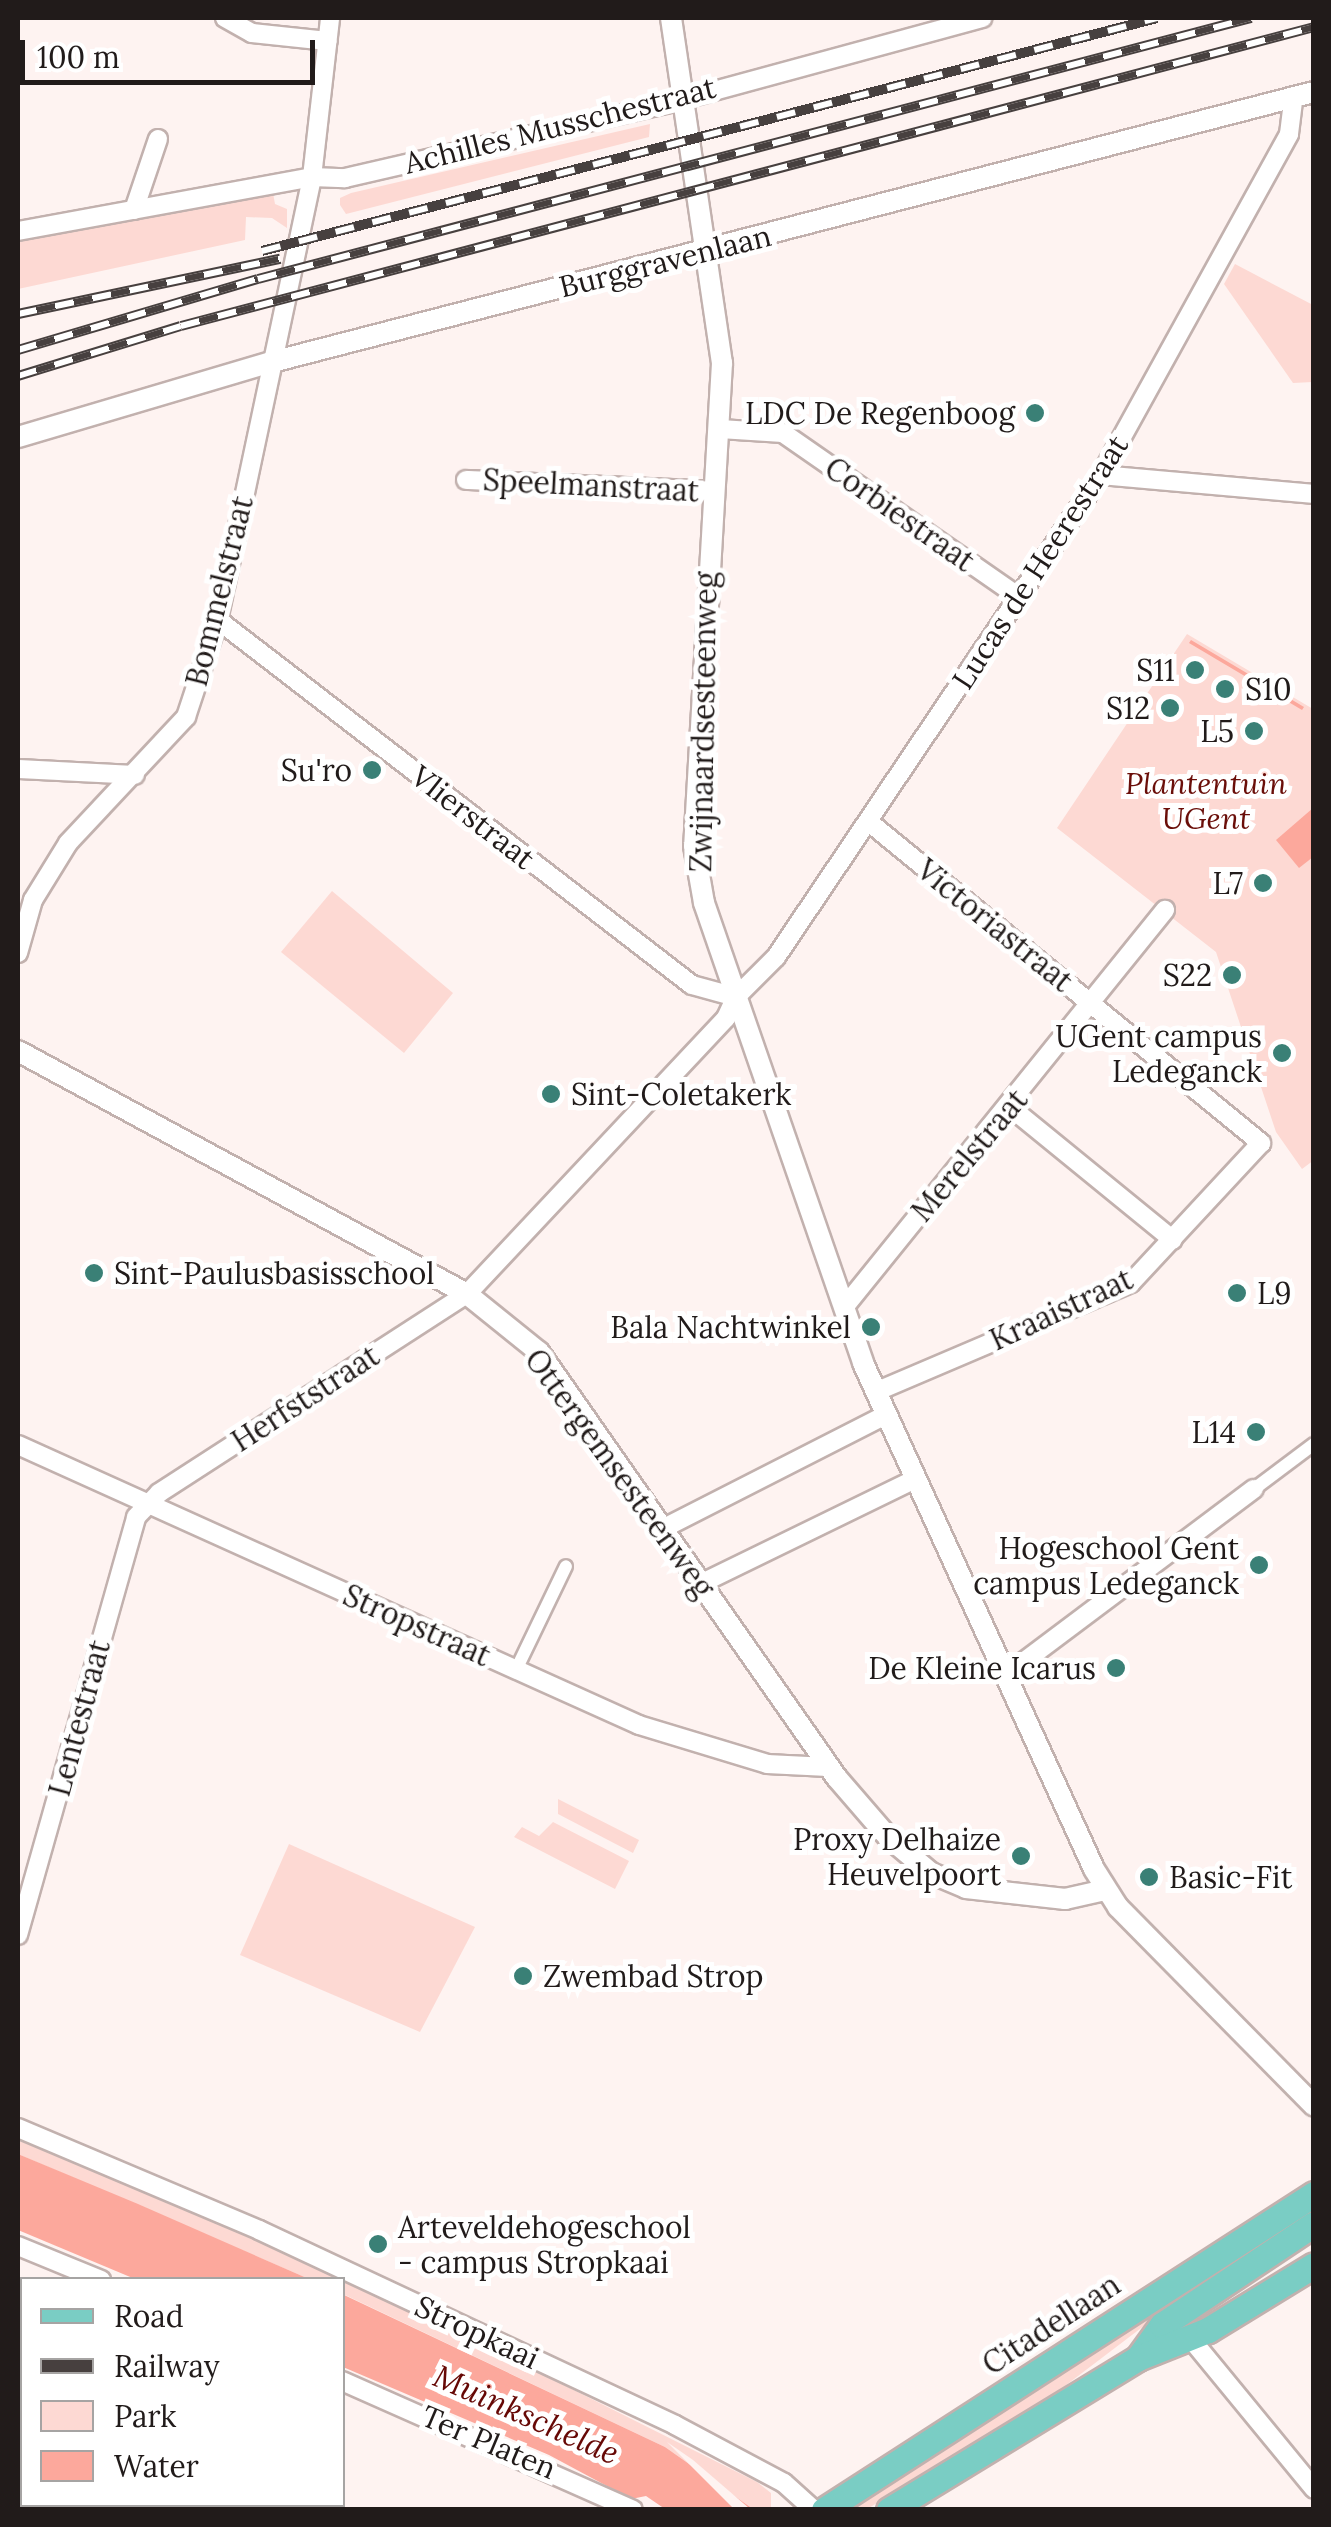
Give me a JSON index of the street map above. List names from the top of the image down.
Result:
{
  "streets": {
    "main road": ["Citadellaan"],
    "street": [
      "Achilles Musschestraat",
      "Burggravenlaan",
      "Speelmanstraat",
      "Corbiestraat",
      "Lucas de Heerestraat",
      "Bommelstraat",
      "Zwijnaardsesteenweg",
      "Vlierstraat",
      "Victoriastraat",
      "Merelstraat",
      "Kraaistraat",
      "Herfststraat",
      "Ottergemsesteenweg",
      "Stropstraat",
      "Lentestraat",
      "Stropkaai",
      "Ter Platen"
    ]
  },
  "crossings": [
    ["Achilles Musschestraat", "Bommelstraat"],
    ["Achilles Musschestraat", "Zwijnaardsesteenweg"],
    ["Burggravenlaan", "Lucas de Heerestraat"],
    ["Burggravenlaan", "Bommelstraat"],
    ["Burggravenlaan", "Zwijnaardsesteenweg"],
    ["Speelmanstraat", "Zwijnaardsesteenweg"],
    ["Corbiestraat", "Lucas de Heerestraat"],
    ["Corbiestraat", "Zwijnaardsesteenweg"],
    ["Lucas de Heerestraat", "Zwijnaardsesteenweg"],
    ["Lucas de Heerestraat", "Vlierstraat"],
    ["Lucas de Heerestraat", "Victoriastraat"],
    ["Lucas de Heerestraat", "Herfststraat"],
    ["Bommelstraat", "Vlierstraat"],
    ["Zwijnaardsesteenweg", "Vlierstraat"],
    ["Zwijnaardsesteenweg", "Merelstraat"],
    ["Zwijnaardsesteenweg", "Kraaistraat"],
    ["Zwijnaardsesteenweg", "Herfststraat"],
    ["Zwijnaardsesteenweg", "Ottergemsesteenweg"],
    ["Vlierstraat", "Herfststraat"],
    ["Victoriastraat", "Merelstraat"],
    ["Victoriastraat", "Kraaistraat"],
    ["Herfststraat", "Ottergemsesteenweg"],
    ["Herfststraat", "Stropstraat"],
    ["Herfststraat", "Lentestraat"],
    ["Ottergemsesteenweg", "Stropstraat"],
    ["Stropstraat", "Lentestraat"]
  ],
  "water": ["Muinkschelde"],
  "parks": ["Plantentuin UGent"],
  "places": [
    "LDC De Regenboog",
    "S11",
    "S10",
    "S12",
    "L5",
    "Su'ro",
    "L7",
    "S22",
    "UGent campus Ledeganck",
    "Sint-Coletakerk",
    "Sint-Paulusbasisschool",
    "L9",
    "Bala Nachtwinkel",
    "L14",
    "Hogeschool Gent campus Ledeganck",
    "De Kleine Icarus",
    "Proxy Delhaize Heuvelpoort",
    "Basic-Fit",
    "Zwembad Strop",
    "Arteveldehogeschool - campus Stropkaai"
  ],
  "legend": [
    "Road",
    "Railway",
    "Park",
    "Water"
  ],
  "scale_bar": "100 m"
}
